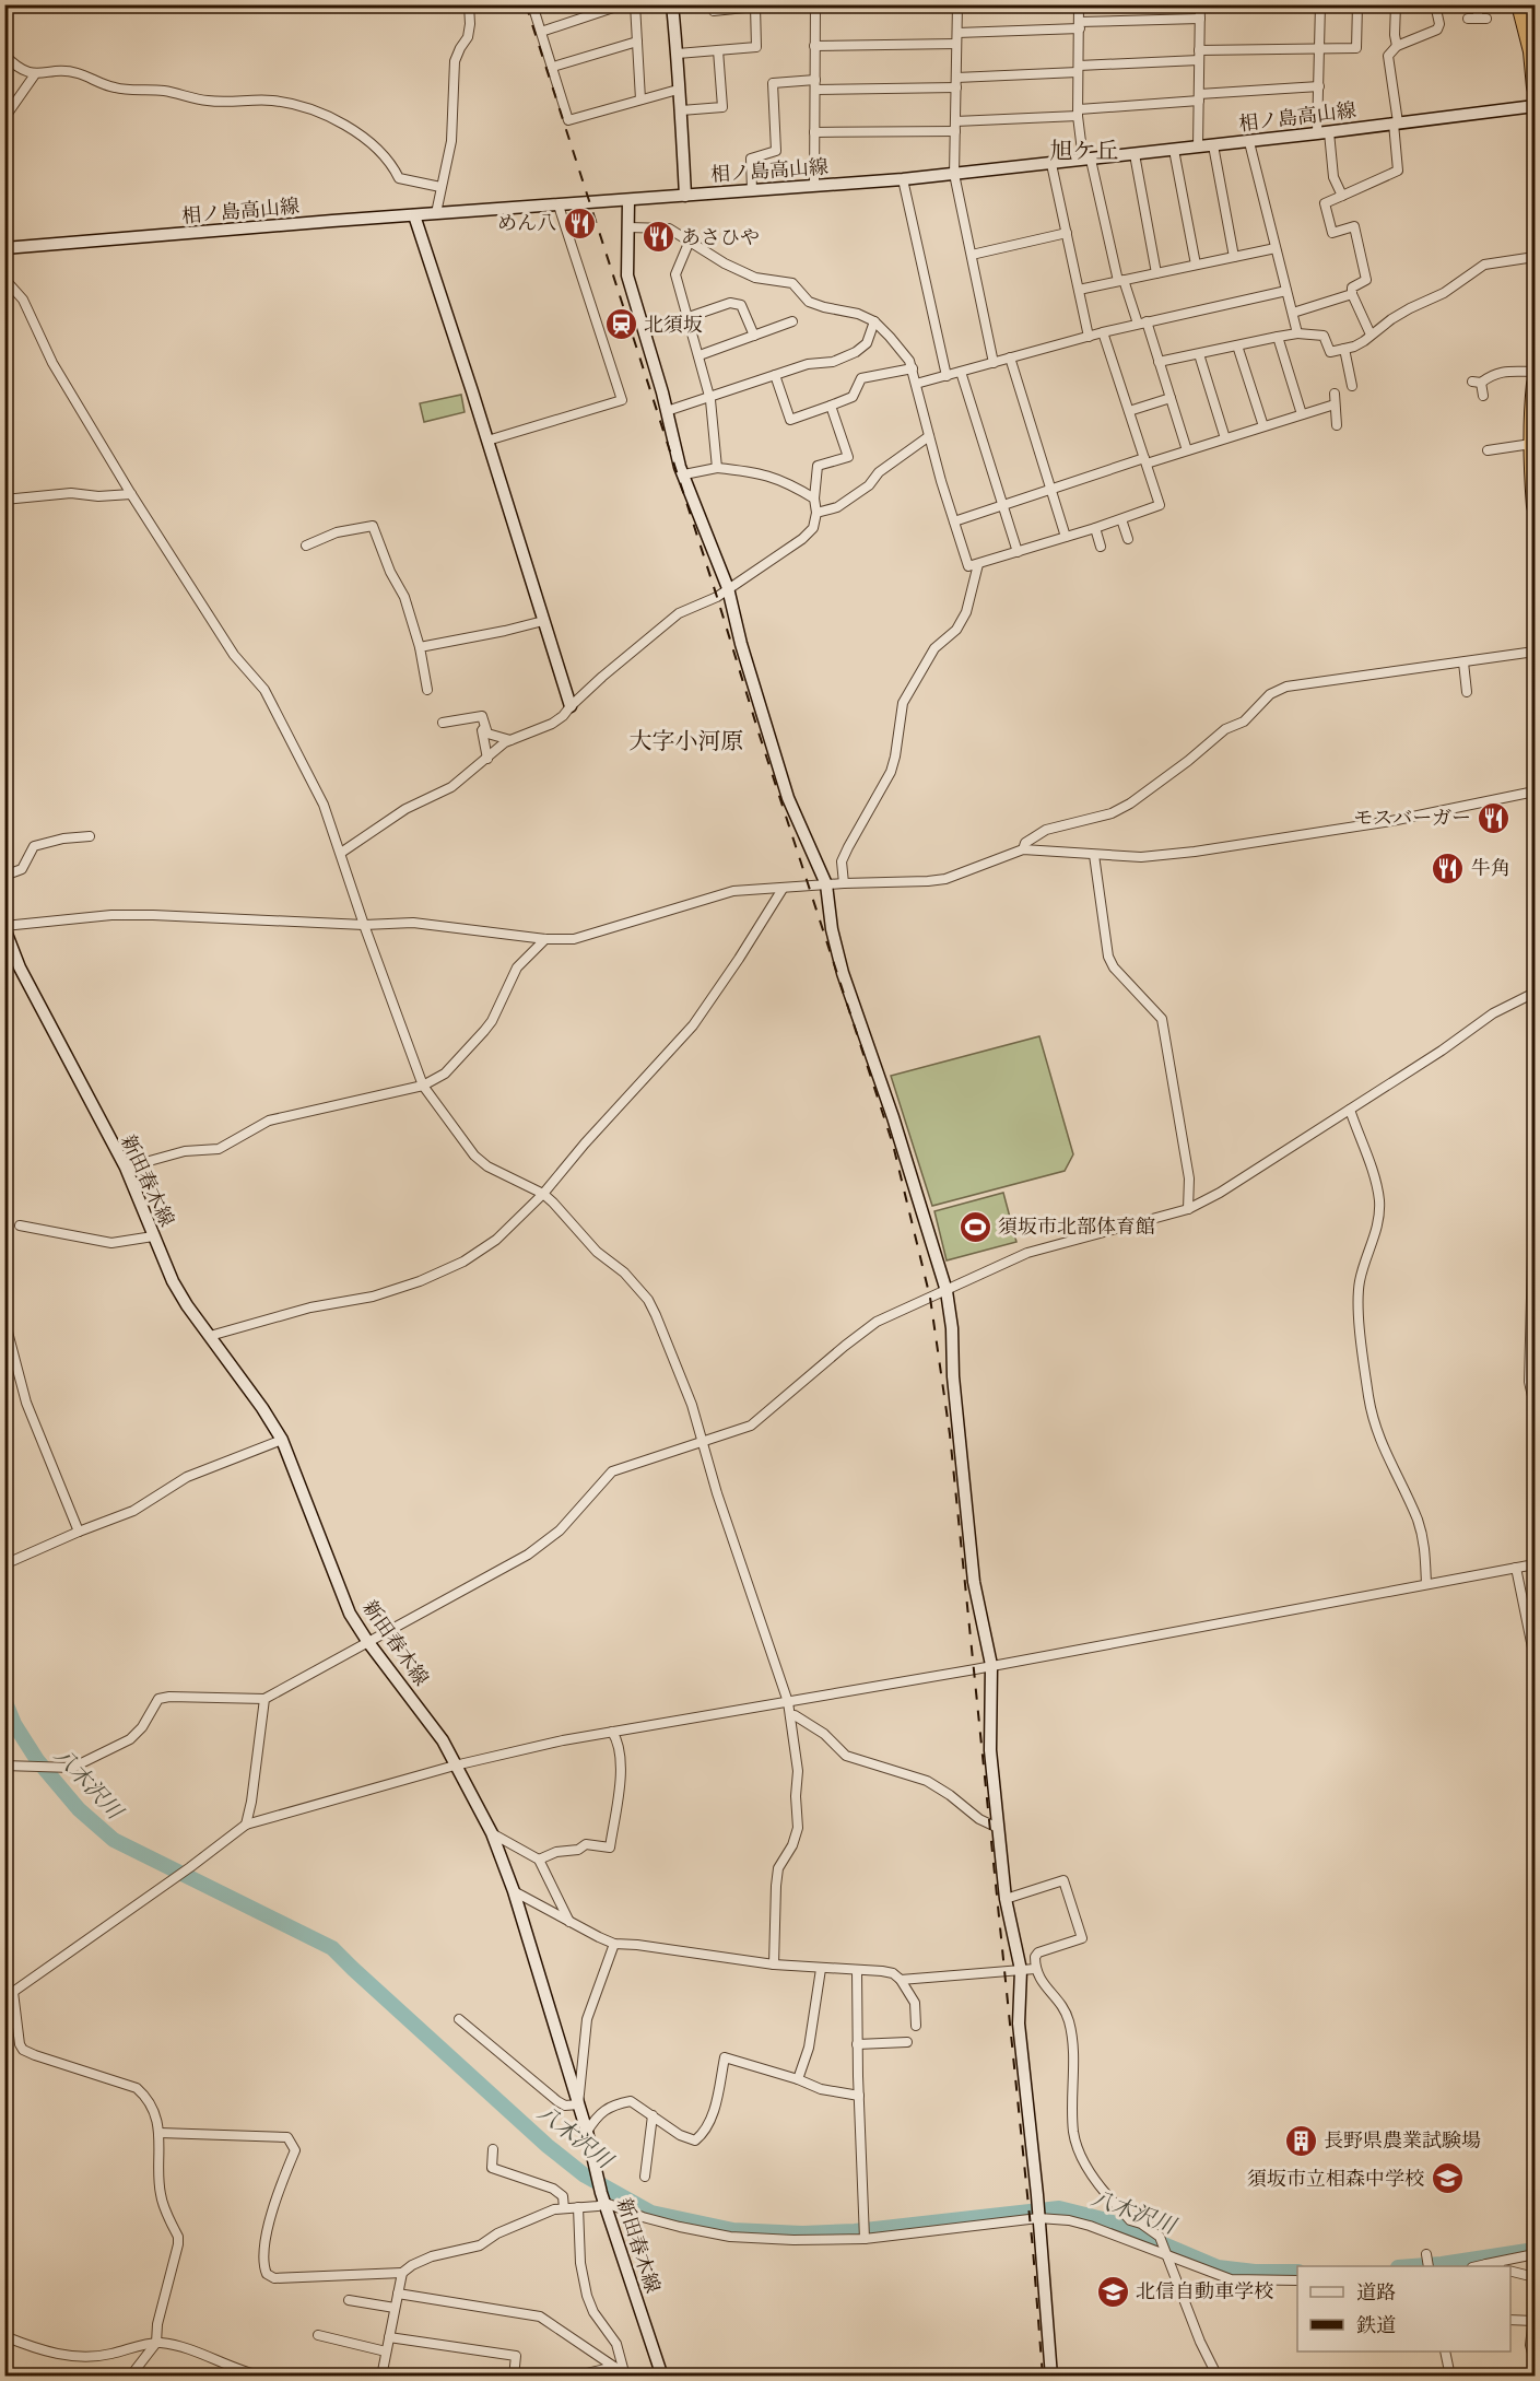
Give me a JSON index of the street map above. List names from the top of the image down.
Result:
{
  "streets": {
    "main road": ["相ノ島高山線", "新田春木線"]
  },
  "districts": ["旭ケ丘", "大字小河原"],
  "water": ["八木沢川"],
  "places": {
    "restaurant": [
      "めん八",
      "あさひや",
      "モスバーガー",
      "牛角"
    ],
    "station": ["北須坂"],
    "sports": ["須坂市北部体育館"],
    "building": ["長野県農業試験場"],
    "school or university": ["須坂市立相森中学校", "北信自動車学校"]
  },
  "legend": ["道路", "鉄道"]
}
